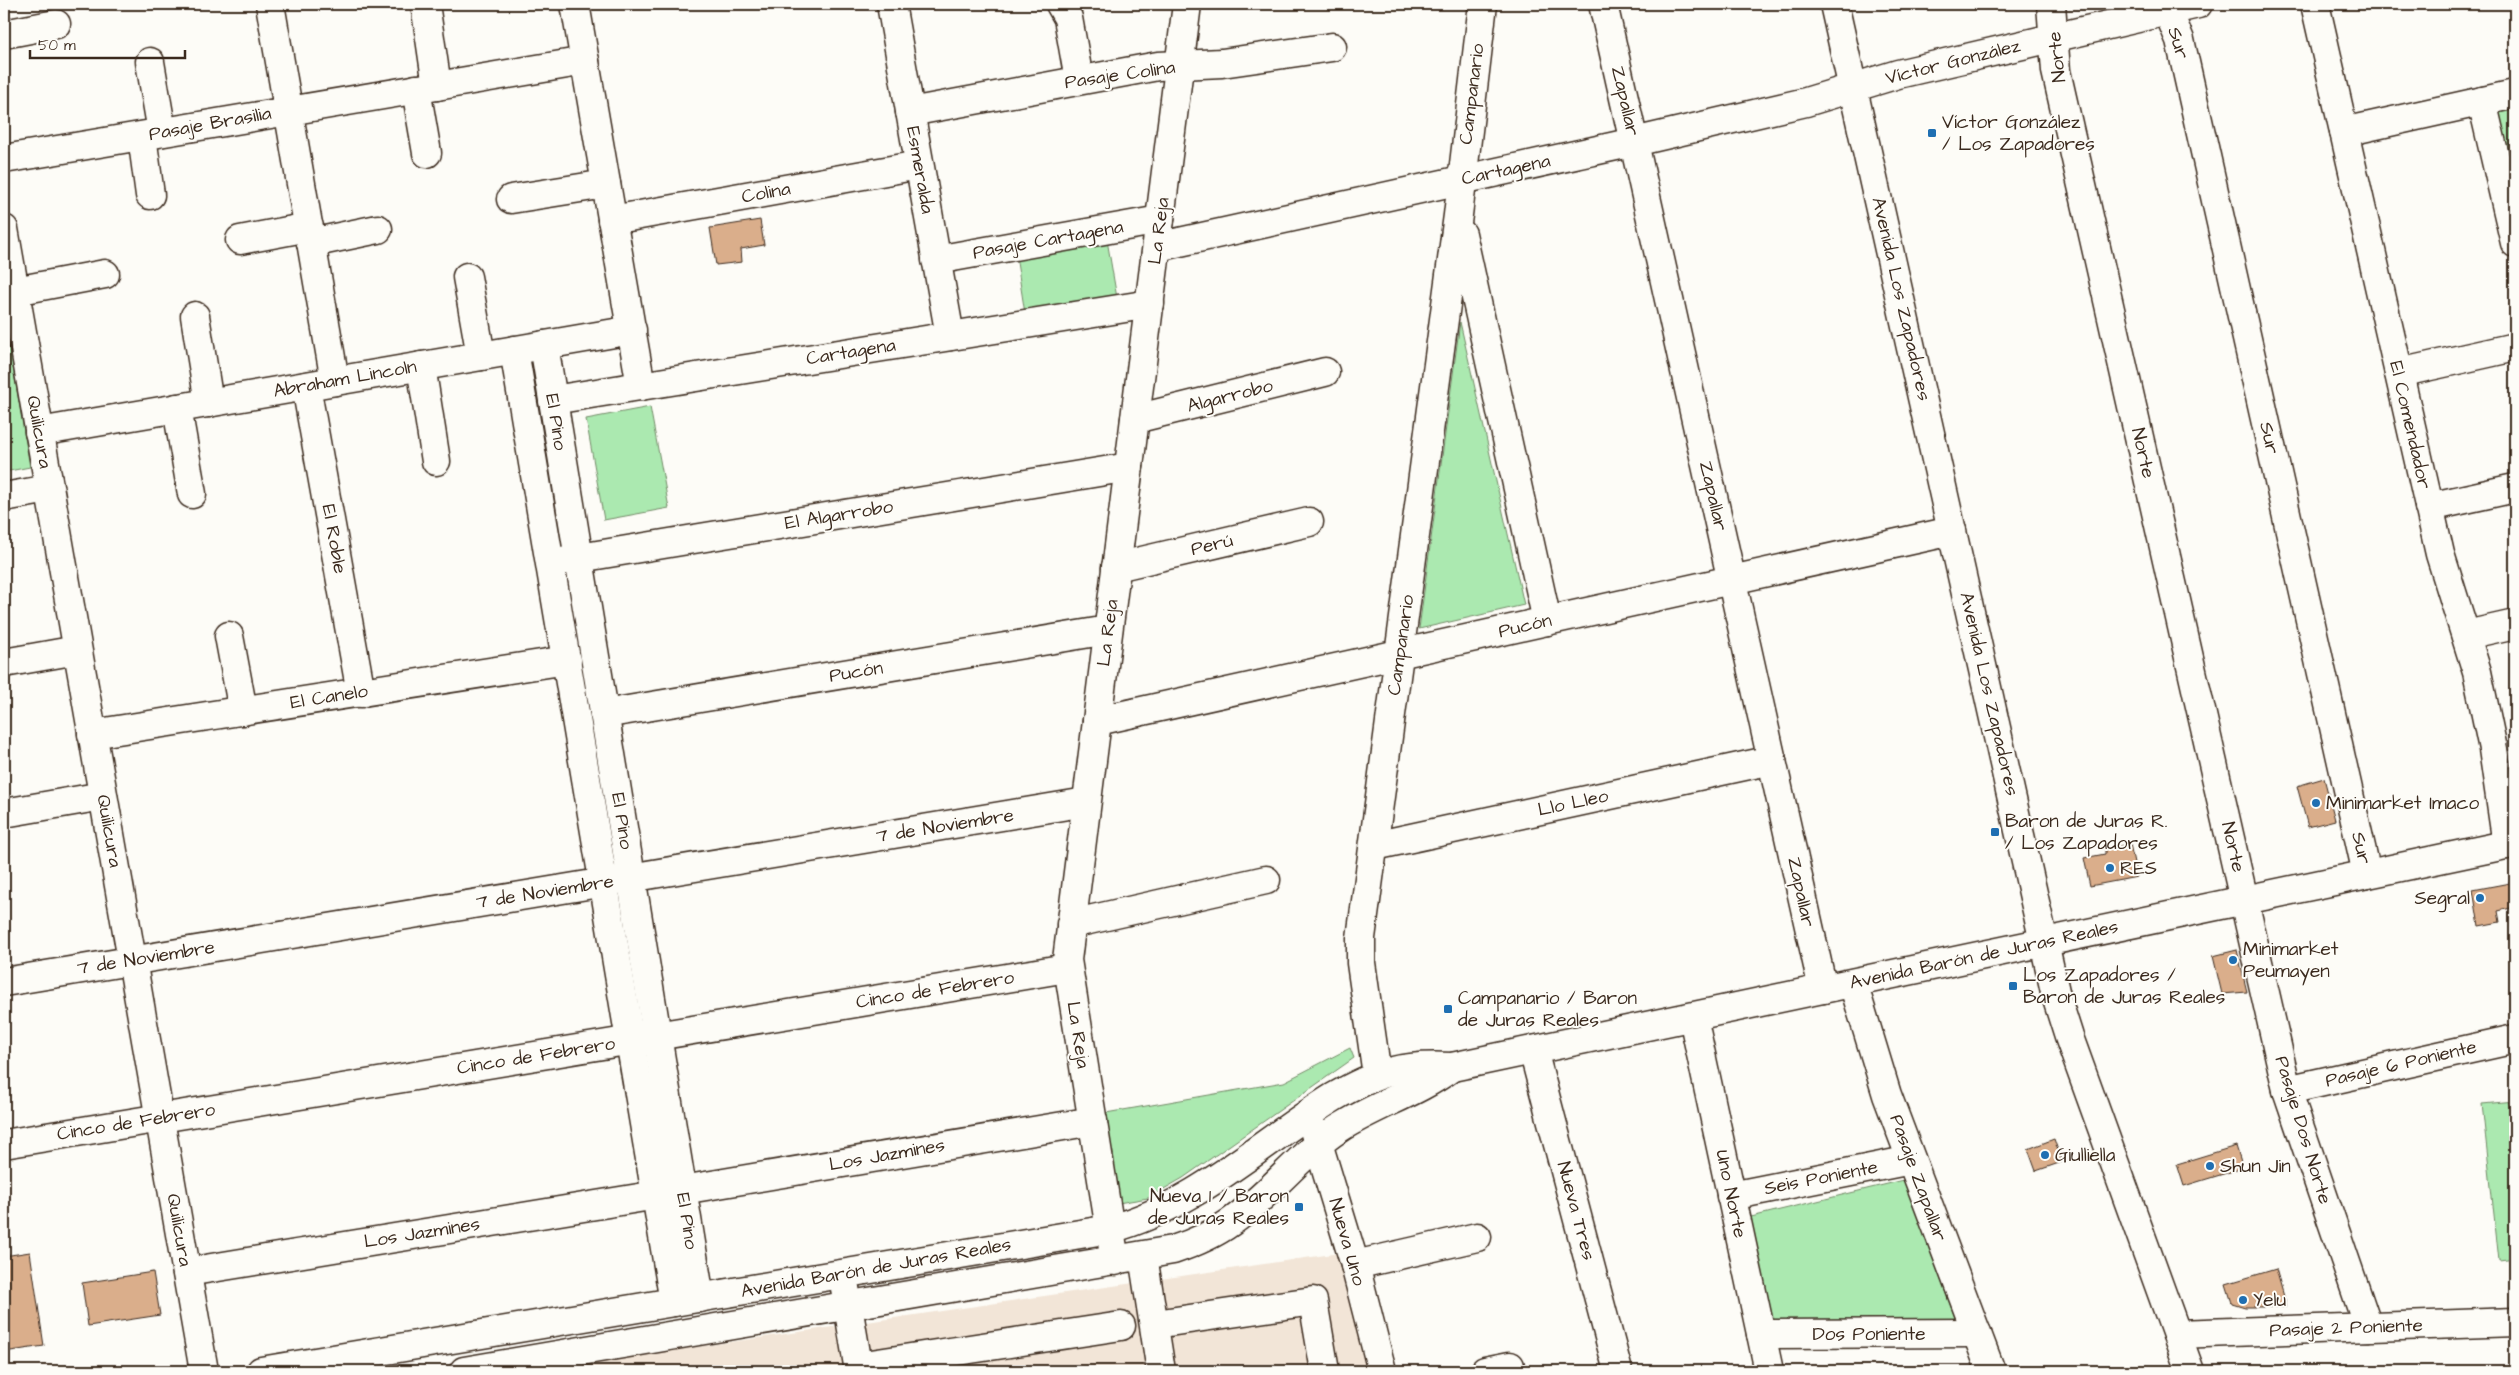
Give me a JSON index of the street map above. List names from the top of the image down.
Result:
{
  "streets": {
    "street": [
      "Sur",
      "Norte",
      "Víctor González",
      "Pasaje Colina",
      "Campanario",
      "Zapallar",
      "Pasaje Brasilia",
      "Esmeralda",
      "Cartagena",
      "Colina",
      "La Reja",
      "Pasaje Cartagena",
      "Avenida Los Zapadores",
      "Abraham Lincoln",
      "Algarrobo",
      "El Pino",
      "El Comendador",
      "Quilicura",
      "El Algarrobo",
      "El Roble",
      "Perú",
      "Pucón",
      "El Canelo",
      "Llo Lleo",
      "7 de Noviembre",
      "Avenida Barón de Juras Reales",
      "Cinco de Febrero",
      "Pasaje 6 Poniente",
      "Pasaje Dos Norte",
      "Los Jazmines",
      "Seis Poniente",
      "Pasaje Zapallar",
      "Uno Norte",
      "Nueva Tres",
      "Nueva Uno",
      "Pasaje 2 Poniente",
      "Dos Poniente"
    ]
  },
  "crossings": [
    ["Sur", "Víctor González"],
    ["Sur", "Avenida Barón de Juras Reales"],
    ["Norte", "Víctor González"],
    ["Norte", "Avenida Barón de Juras Reales"],
    ["Norte", "Pasaje Dos Norte"],
    ["Víctor González", "Cartagena"],
    ["Víctor González", "Avenida Los Zapadores"],
    ["Pasaje Colina", "Esmeralda"],
    ["Pasaje Colina", "La Reja"],
    ["Campanario", "Cartagena"],
    ["Campanario", "Pucón"],
    ["Campanario", "Llo Lleo"],
    ["Campanario", "Avenida Barón de Juras Reales"],
    ["Zapallar", "Cartagena"],
    ["Zapallar", "Pucón"],
    ["Zapallar", "Llo Lleo"],
    ["Zapallar", "Avenida Barón de Juras Reales"],
    ["Esmeralda", "Cartagena"],
    ["Esmeralda", "Colina"],
    ["Esmeralda", "Pasaje Cartagena"],
    ["Cartagena", "La Reja"],
    ["Cartagena", "Pasaje Cartagena"],
    ["Cartagena", "Avenida Los Zapadores"],
    ["Cartagena", "El Pino"],
    ["La Reja", "Pasaje Cartagena"],
    ["La Reja", "Algarrobo"],
    ["La Reja", "El Algarrobo"],
    ["La Reja", "Perú"],
    ["La Reja", "Pucón"],
    ["La Reja", "7 de Noviembre"],
    ["La Reja", "Avenida Barón de Juras Reales"],
    ["La Reja", "Cinco de Febrero"],
    ["La Reja", "Los Jazmines"],
    ["Avenida Los Zapadores", "Pucón"],
    ["Avenida Los Zapadores", "Avenida Barón de Juras Reales"],
    ["Avenida Los Zapadores", "Pasaje 2 Poniente"],
    ["Abraham Lincoln", "El Pino"],
    ["Abraham Lincoln", "Quilicura"],
    ["Abraham Lincoln", "El Roble"],
    ["El Pino", "El Algarrobo"],
    ["El Pino", "Pucón"],
    ["El Pino", "El Canelo"],
    ["El Pino", "7 de Noviembre"],
    ["El Pino", "Avenida Barón de Juras Reales"],
    ["El Pino", "Cinco de Febrero"],
    ["El Pino", "Los Jazmines"],
    ["El Comendador", "Avenida Barón de Juras Reales"],
    ["Quilicura", "El Canelo"],
    ["Quilicura", "7 de Noviembre"],
    ["Quilicura", "Cinco de Febrero"],
    ["Quilicura", "Los Jazmines"],
    ["El Roble", "El Canelo"],
    ["Avenida Barón de Juras Reales", "Pasaje Dos Norte"],
    ["Avenida Barón de Juras Reales", "Pasaje Zapallar"],
    ["Avenida Barón de Juras Reales", "Uno Norte"],
    ["Avenida Barón de Juras Reales", "Nueva Tres"],
    ["Avenida Barón de Juras Reales", "Nueva Uno"],
    ["Pasaje 6 Poniente", "Pasaje Dos Norte"],
    ["Pasaje Dos Norte", "Pasaje 2 Poniente"],
    ["Seis Poniente", "Pasaje Zapallar"],
    ["Seis Poniente", "Uno Norte"],
    ["Pasaje Zapallar", "Dos Poniente"],
    ["Uno Norte", "Dos Poniente"]
  ],
  "places": {
    "transit": [
      "Víctor González / Los Zapadores",
      "Baron de Juras R. / Los Zapadores",
      "Los Zapadores / Baron de Juras Reales",
      "Campanario / Baron de Juras Reales",
      "Nueva 1 / Baron de Juras Reales"
    ],
    "other": [
      "Minimarket Imaco",
      "RES",
      "Segral",
      "Minimarket Peumayen",
      "Giulliella",
      "Shun Jin",
      "Yelu"
    ]
  },
  "scale_bar": "50 m"
}
